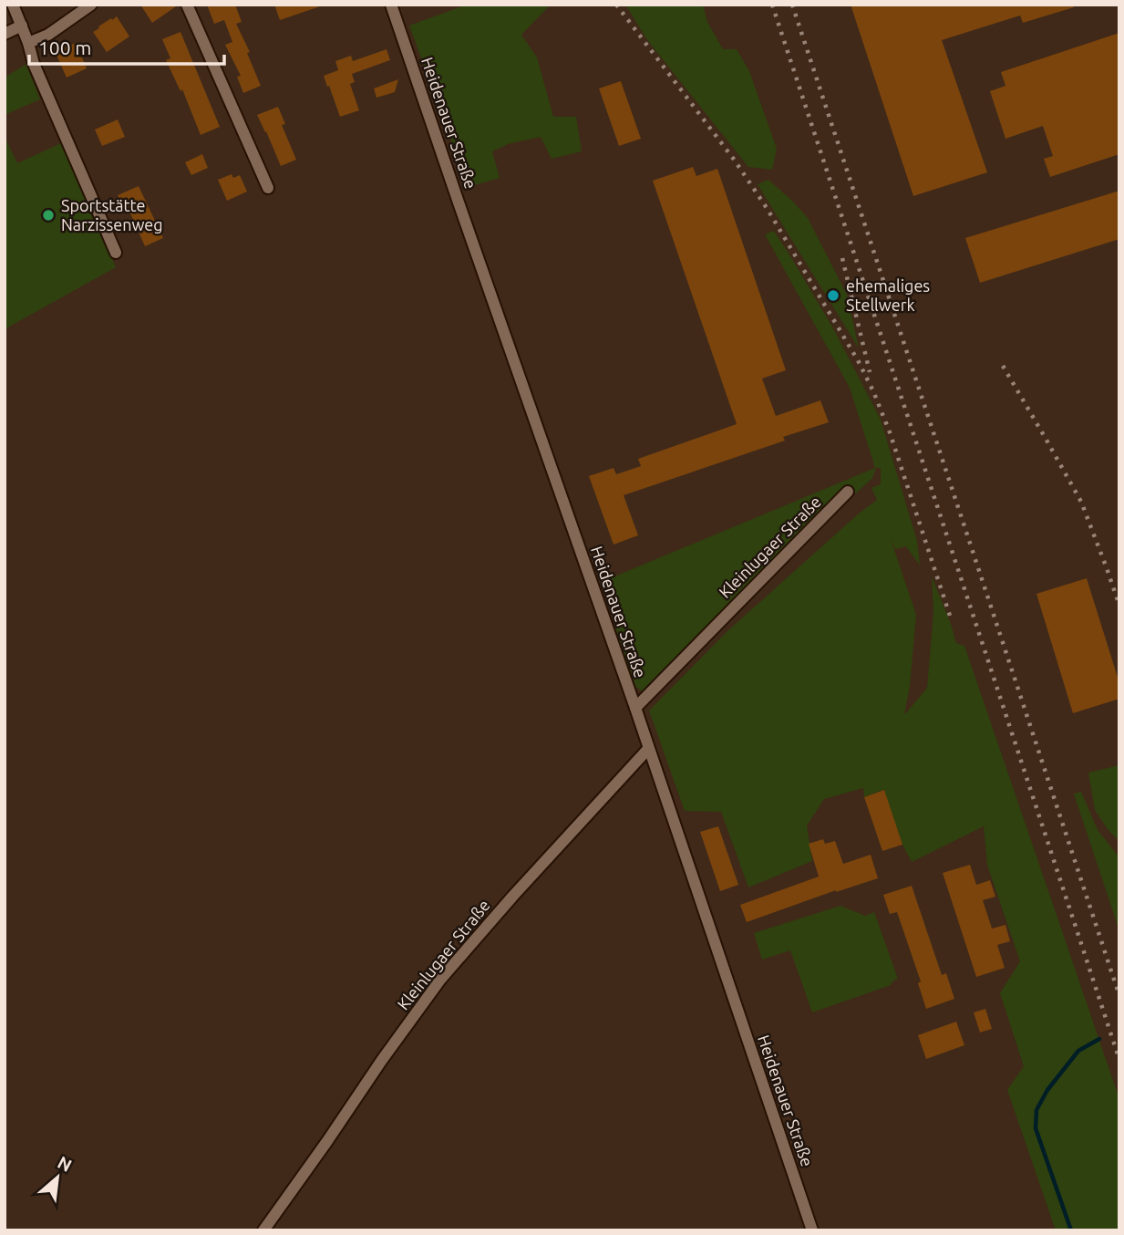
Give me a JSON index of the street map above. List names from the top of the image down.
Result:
{
  "streets": {
    "street": ["Heidenauer Straße", "Kleinlugaer Straße"]
  },
  "crossings": [
    ["Heidenauer Straße", "Kleinlugaer Straße"]
  ],
  "places": ["Sportstätte Narzissenweg", "ehemaliges Stellwerk"],
  "scale_bar": "100 m",
  "north": "top right"
}
